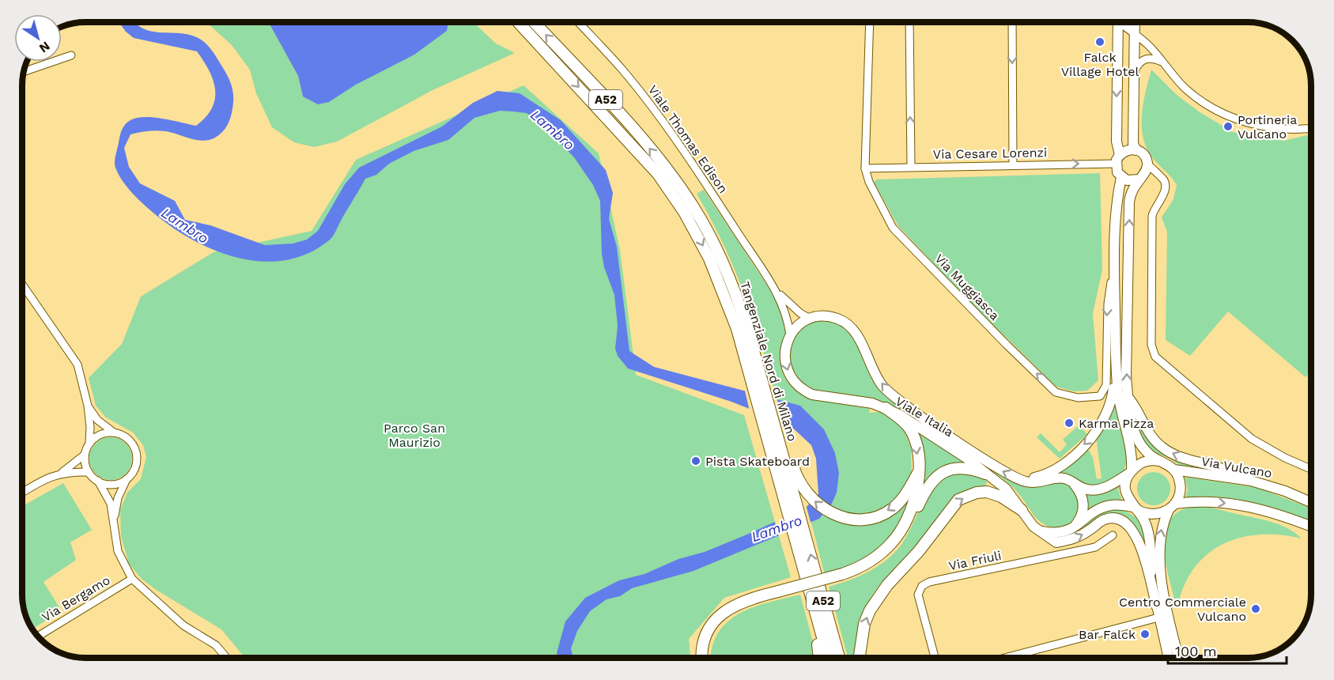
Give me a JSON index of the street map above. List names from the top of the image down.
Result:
{
  "streets": {
    "highway": ["A52", "Tangenziale Nord di Milano"],
    "main road": ["Viale Italia", "Via Vulcano"],
    "street": [
      "Viale Thomas Edison",
      "Via Cesare Lorenzi",
      "Via Muggiasca",
      "Via Friuli",
      "Via Bergamo"
    ]
  },
  "crossings": [
    ["Viale Thomas Edison", "Viale Italia"],
    ["Via Cesare Lorenzi", "Via Muggiasca"],
    ["Viale Italia", "Via Vulcano"]
  ],
  "one_way": ["Via Cesare Lorenzi"],
  "water": ["Lambro"],
  "parks": ["Parco San Maurizio"],
  "places": [
    "Falck Village Hotel",
    "Portineria Vulcano",
    "Karma Pizza",
    "Pista Skateboard",
    "Centro Commerciale Vulcano",
    "Bar Falck"
  ],
  "scale_bar": "100 m",
  "north": "bottom right"
}
